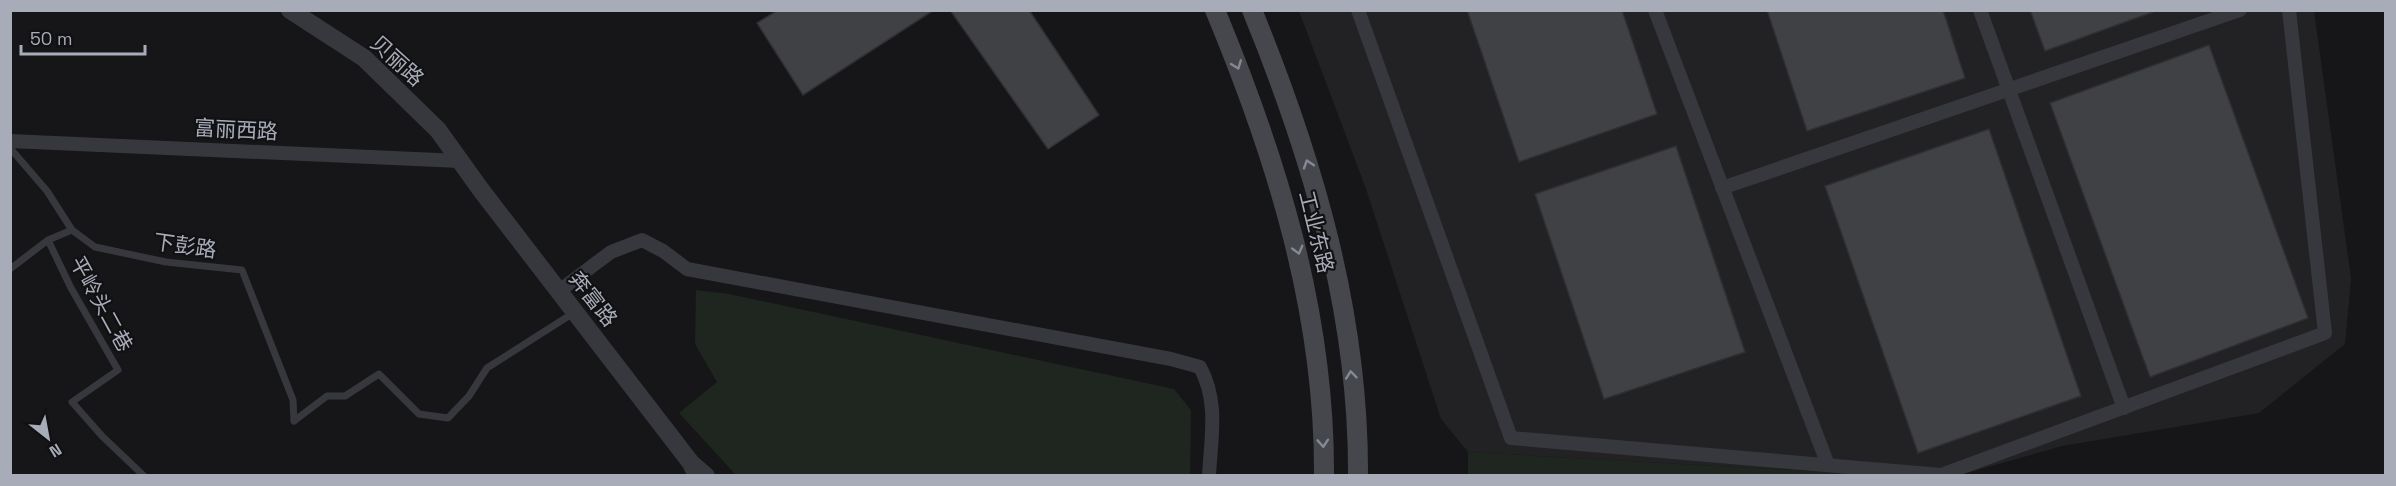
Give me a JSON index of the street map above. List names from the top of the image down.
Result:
{
  "streets": {
    "main road": ["工业东路"],
    "street": ["贝丽路", "富丽西路", "奔富路"],
    "lane": ["下彭路", "平岭头二巷"]
  },
  "crossings": [
    ["贝丽路", "富丽西路"],
    ["贝丽路", "奔富路"],
    ["富丽西路", "奔富路"],
    ["下彭路", "奔富路"]
  ],
  "scale_bar": "50 m",
  "north": "bottom right"
}
